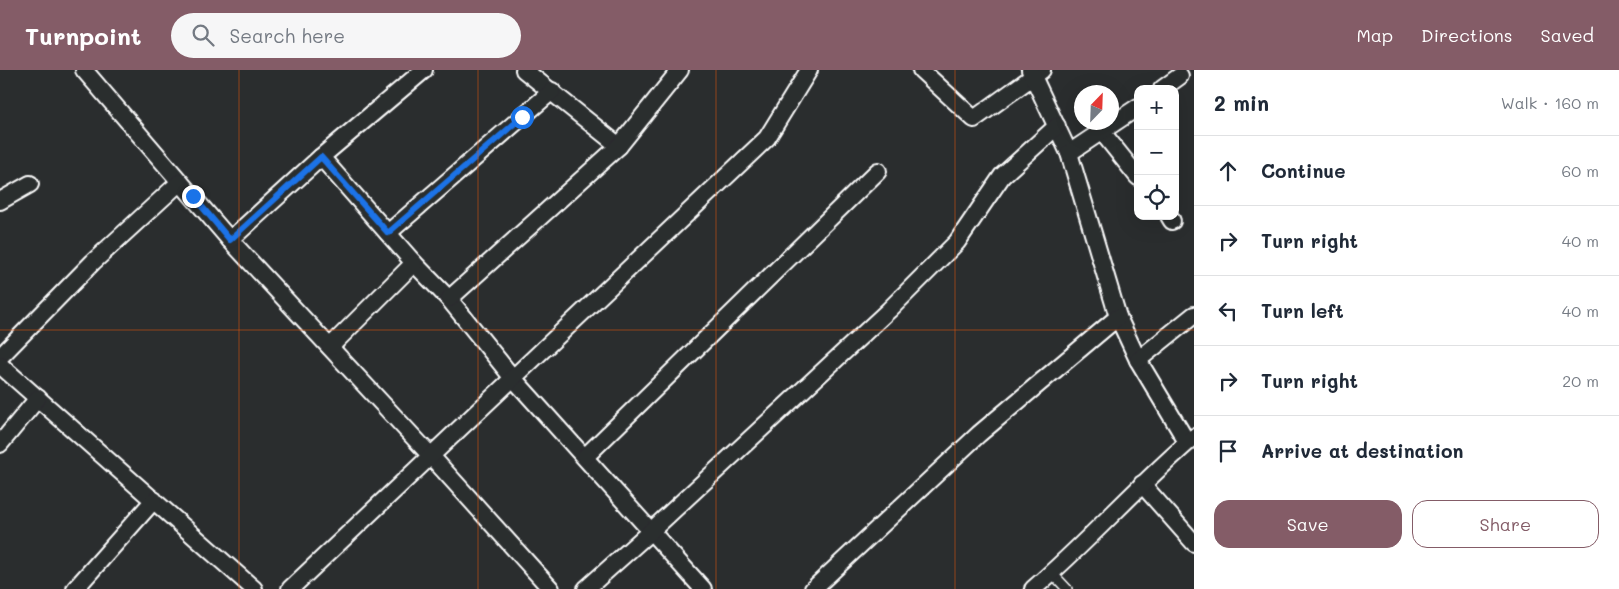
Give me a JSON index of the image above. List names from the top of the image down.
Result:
{
  "north": "top right",
  "page": {
    "header": "Turnpoint",
    "search": "Search here",
    "nav": ["Map", "Directions", "Saved"],
    "heading": ["2 min", "Walk · 160 m"],
    "map_buttons": ["+", "−"],
    "list": [
      ["Continue", "60 m"],
      ["Turn right", "40 m"],
      ["Turn left", "40 m"],
      ["Turn right", "20 m"],
      "Arrive at destination"
    ],
    "buttons": ["Save", "Share"]
  }
}
